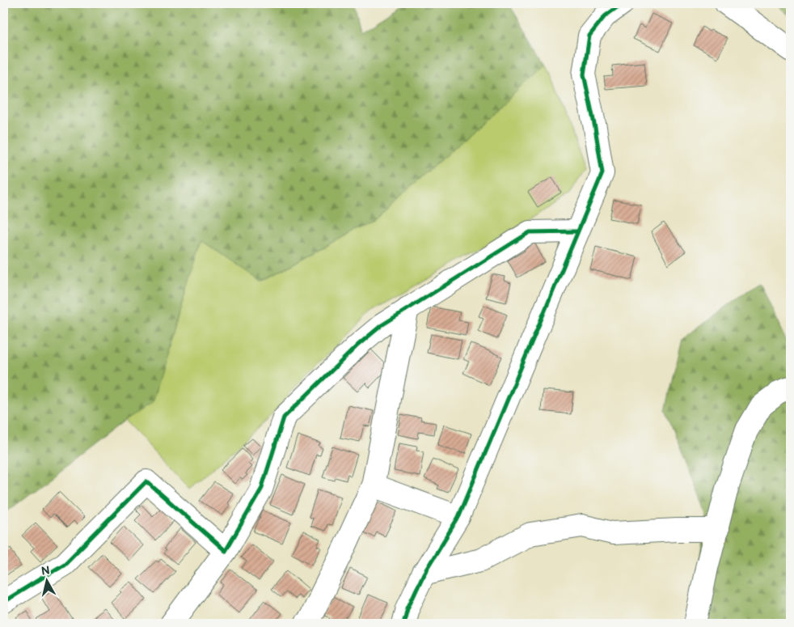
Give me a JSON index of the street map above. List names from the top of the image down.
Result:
{
  "north": "top"
}
